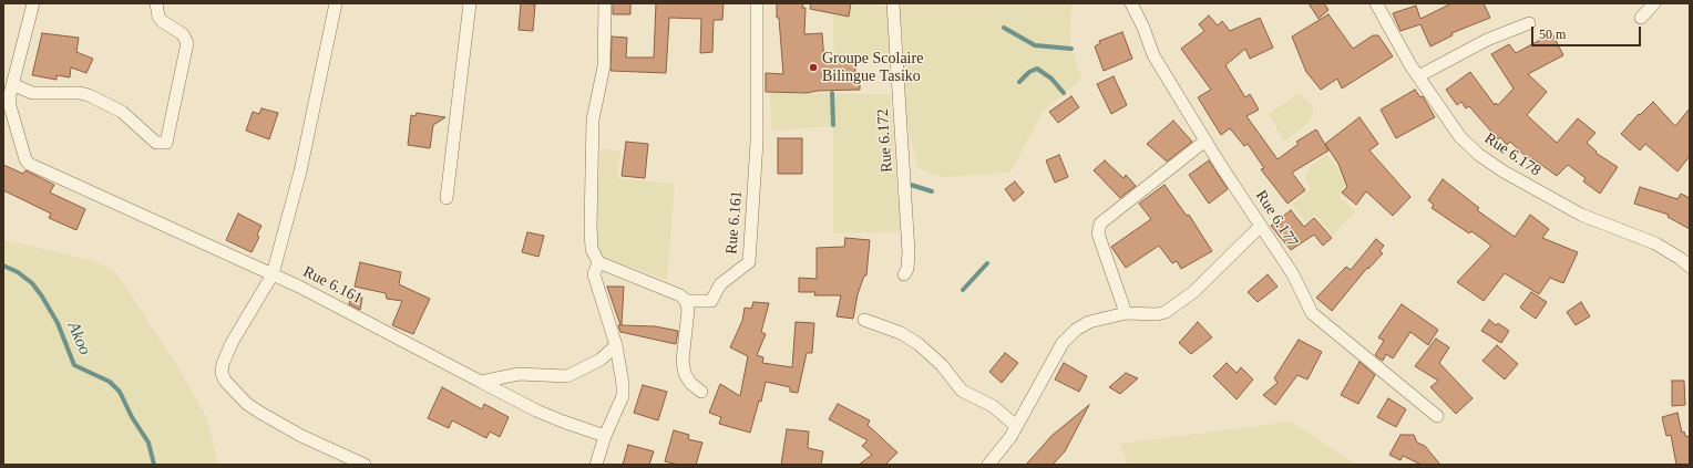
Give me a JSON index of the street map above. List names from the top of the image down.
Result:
{
  "streets": {
    "street": [
      "Rue 6.172",
      "Rue 6.178",
      "Rue 6.177",
      "Rue 6.161"
    ]
  },
  "water": ["Akoo"],
  "places": ["Groupe Scolaire Bilingue Tasiko"],
  "scale_bar": "50 m"
}
